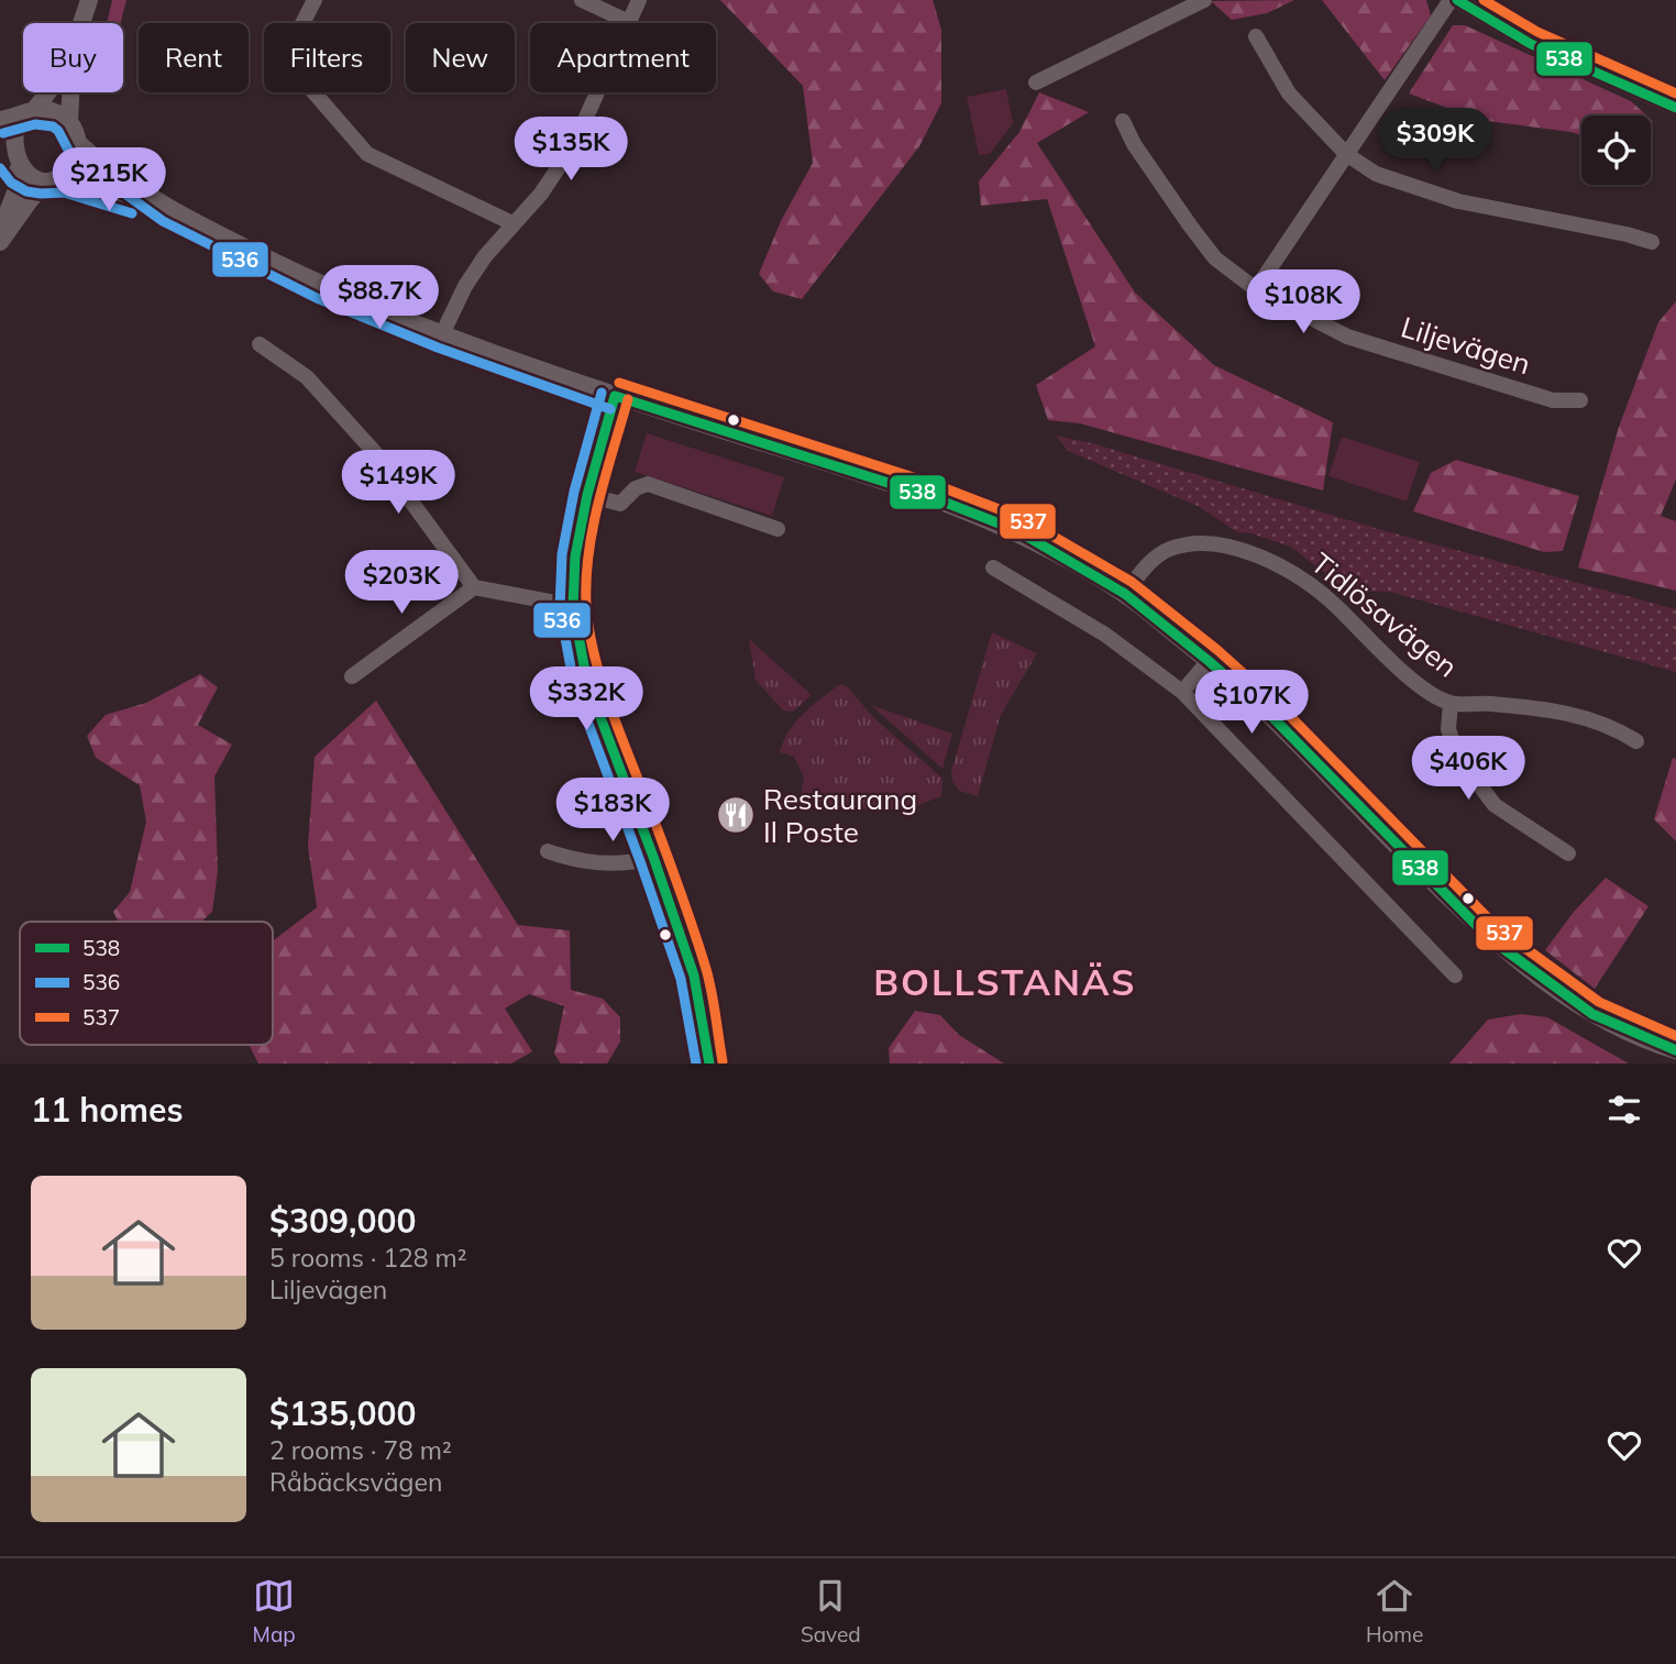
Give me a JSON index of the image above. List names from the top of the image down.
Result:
{
  "streets": {
    "street": ["Liljevägen", "Tidlösavägen"]
  },
  "districts": ["BOLLSTANÄS"],
  "places": {
    "restaurant": ["Restaurang Il Poste"]
  },
  "lines": ["transit line 538", "transit line 537", "transit line 536"],
  "legend": ["538", "536", "537"],
  "page": {
    "chip": [
      "Buy",
      "Rent",
      "Filters",
      "New",
      "Apartment"
    ],
    "price": [
      "$309K",
      "$135K",
      "$215K",
      "$88.7K",
      "$108K",
      "$149K",
      "$203K",
      "$332K",
      "$107K",
      "$406K",
      "$183K"
    ],
    "heading": "11 homes",
    "list": [
      {
        "name": "$309,000",
        "note": "5 rooms · 128 m² · Liljevägen"
      },
      {
        "name": "$135,000",
        "note": "2 rooms · 78 m² · Råbäcksvägen"
      }
    ],
    "tabs": ["Map", "Saved", "Home"]
  }
}
